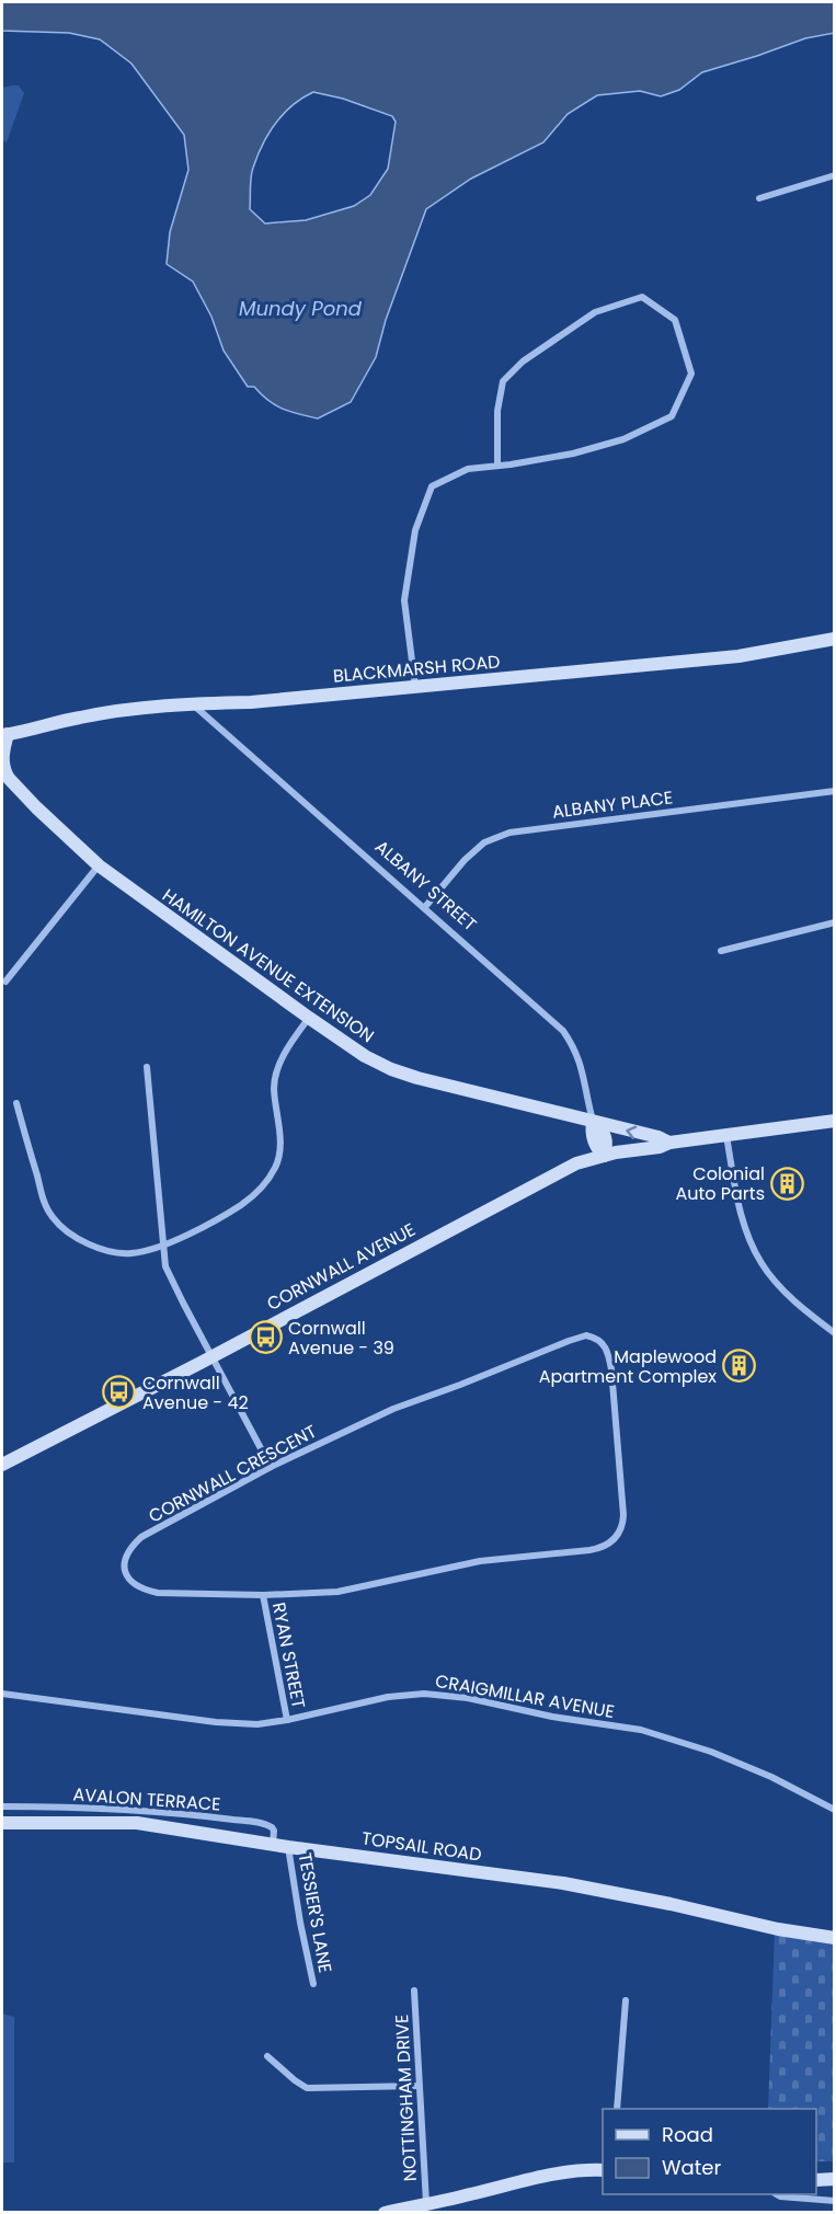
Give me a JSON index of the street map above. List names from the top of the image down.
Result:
{
  "streets": {
    "street": [
      "BLACKMARSH ROAD",
      "ALBANY PLACE",
      "ALBANY STREET",
      "HAMILTON AVENUE EXTENSION",
      "CORNWALL AVENUE",
      "CORNWALL CRESCENT",
      "RYAN STREET",
      "CRAIGMILLAR AVENUE",
      "AVALON TERRACE",
      "TOPSAIL ROAD",
      "TESSIER'S LANE",
      "NOTTINGHAM DRIVE"
    ]
  },
  "crossings": [
    ["BLACKMARSH ROAD", "ALBANY STREET"],
    ["ALBANY PLACE", "ALBANY STREET"],
    ["ALBANY STREET", "HAMILTON AVENUE EXTENSION"],
    ["ALBANY STREET", "CORNWALL AVENUE"],
    ["HAMILTON AVENUE EXTENSION", "CORNWALL AVENUE"],
    ["CORNWALL CRESCENT", "RYAN STREET"],
    ["RYAN STREET", "CRAIGMILLAR AVENUE"],
    ["AVALON TERRACE", "TOPSAIL ROAD"],
    ["TOPSAIL ROAD", "TESSIER'S LANE"]
  ],
  "water": ["Mundy Pond"],
  "places": {
    "building": ["Colonial Auto Parts", "Maplewood Apartment Complex"],
    "bus stop": ["Cornwall Avenue - 39", "Cornwall Avenue - 42"]
  },
  "legend": ["Road", "Water"]
}
